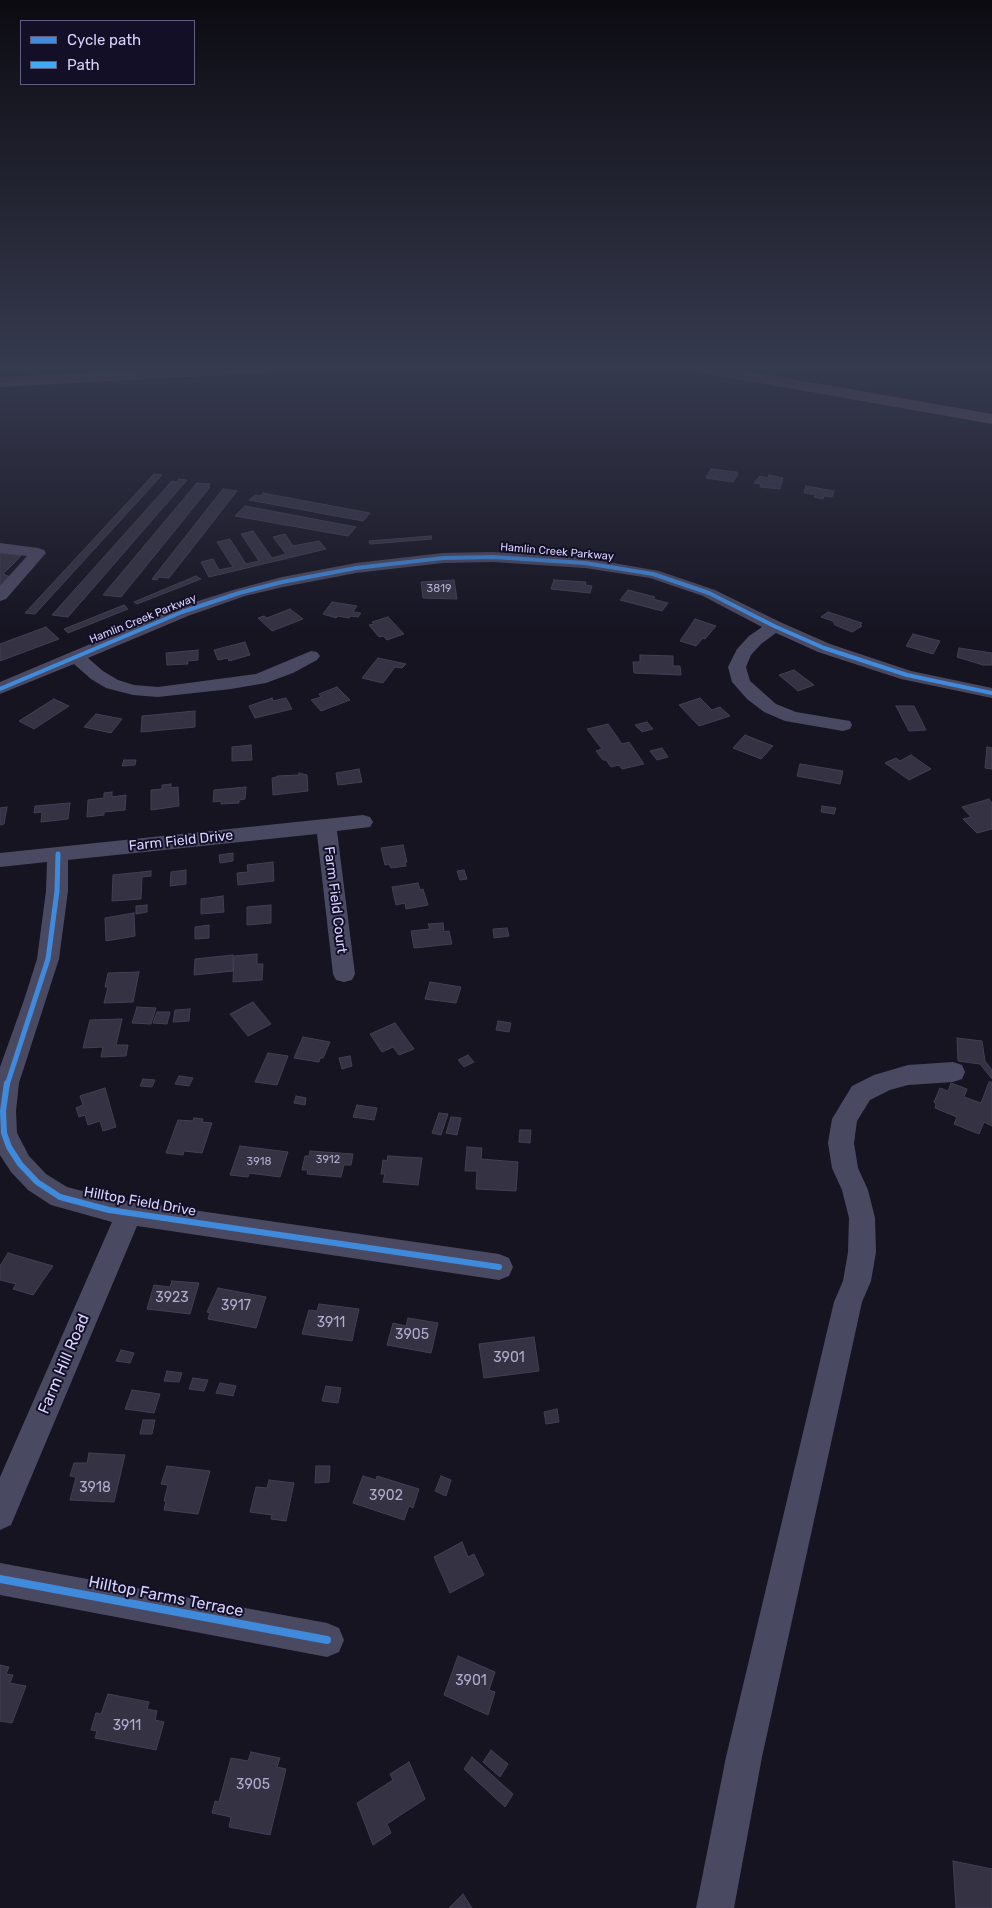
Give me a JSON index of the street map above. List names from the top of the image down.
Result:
{
  "streets": {
    "street": [
      "Hamlin Creek Parkway",
      "Farm Field Drive",
      "Farm Field Court",
      "Hilltop Field Drive",
      "Farm Hill Road",
      "Hilltop Farms Terrace"
    ]
  },
  "crossings": [
    ["Farm Field Drive", "Farm Field Court"],
    ["Farm Field Drive", "Hilltop Field Drive"],
    ["Hilltop Field Drive", "Farm Hill Road"]
  ],
  "house_numbers": [
    "3819",
    "3912",
    "3918",
    "3923",
    "3917",
    "3911",
    "3905",
    "3901",
    "3918",
    "3902",
    "3901",
    "3911",
    "3905"
  ],
  "legend": ["Cycle path", "Path"]
}
